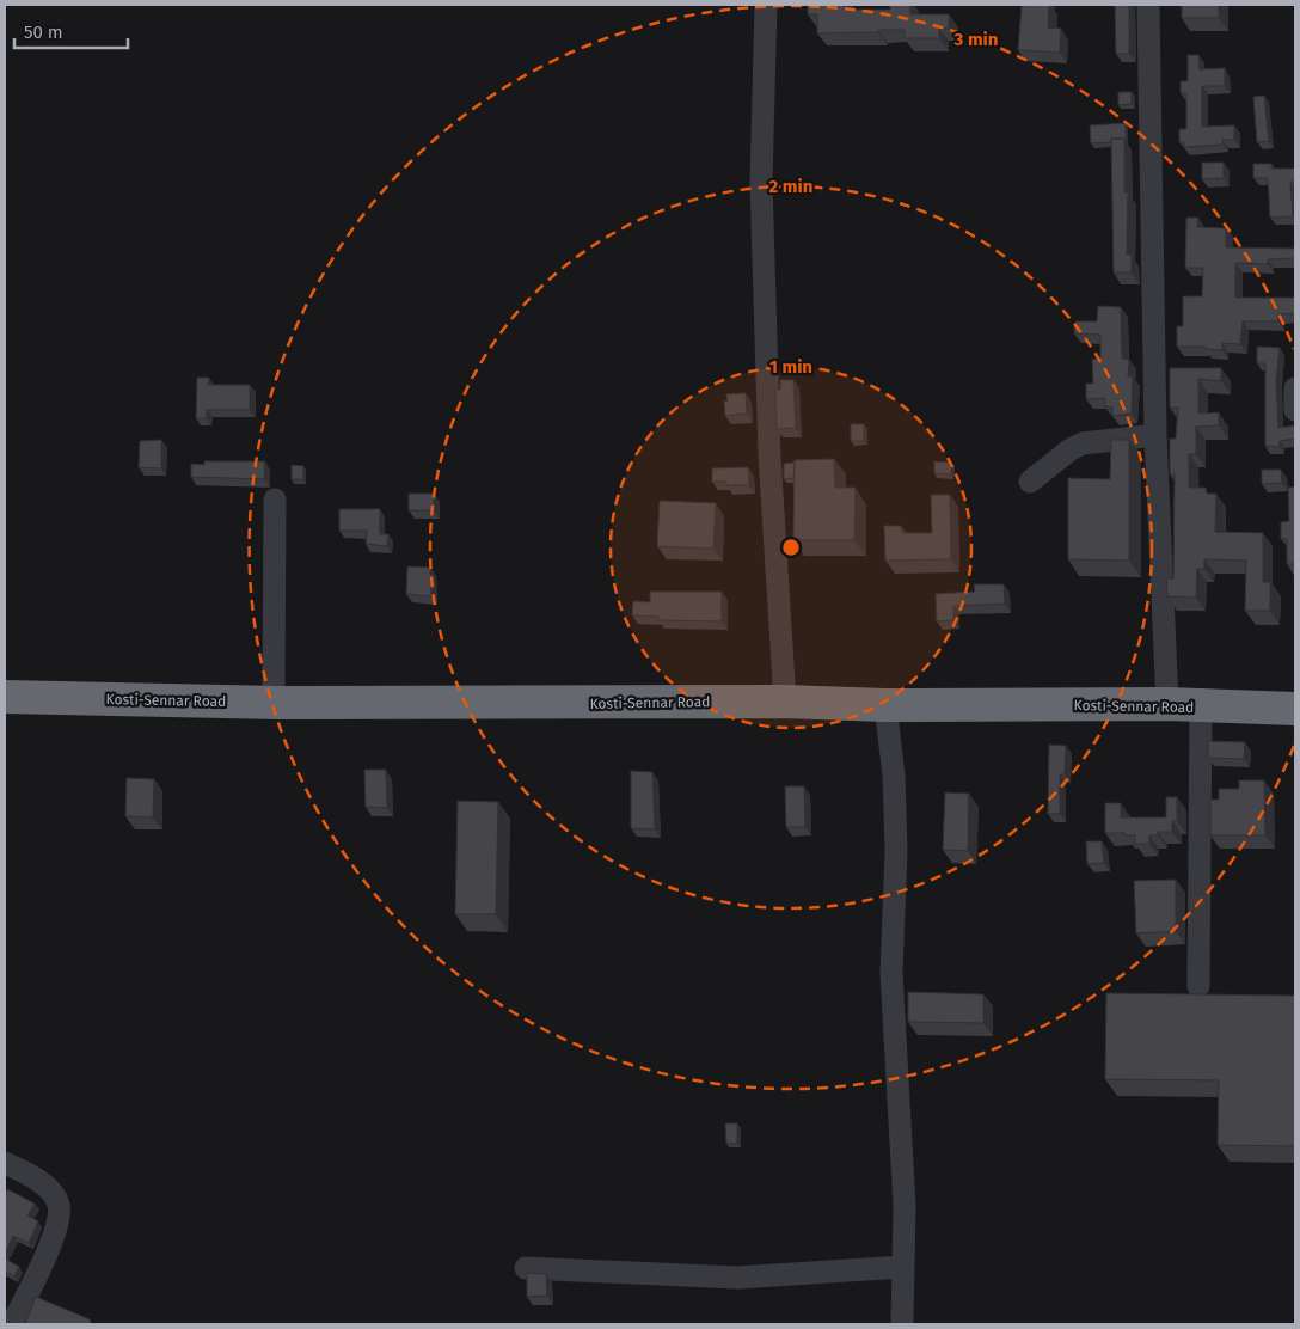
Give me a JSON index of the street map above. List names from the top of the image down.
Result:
{
  "streets": {
    "highway": ["Kosti-Sennar Road"]
  },
  "scale_bar": "50 m",
  "rings": ["3 min", "2 min", "1 min"]
}
